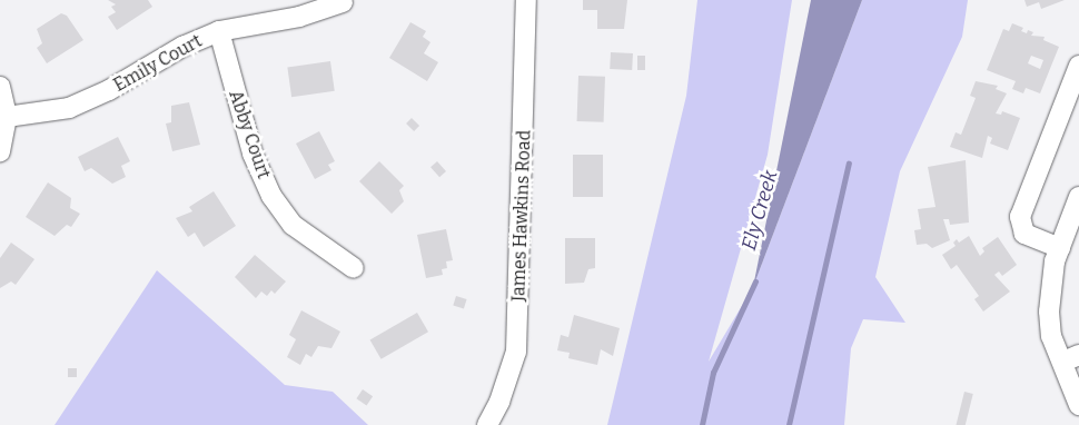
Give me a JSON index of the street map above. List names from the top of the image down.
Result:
{
  "streets": {
    "street": ["Emily Court", "Abby Court", "James Hawkins Road"]
  },
  "crossings": [
    ["Emily Court", "Abby Court"]
  ],
  "water": ["Ely Creek"]
}
